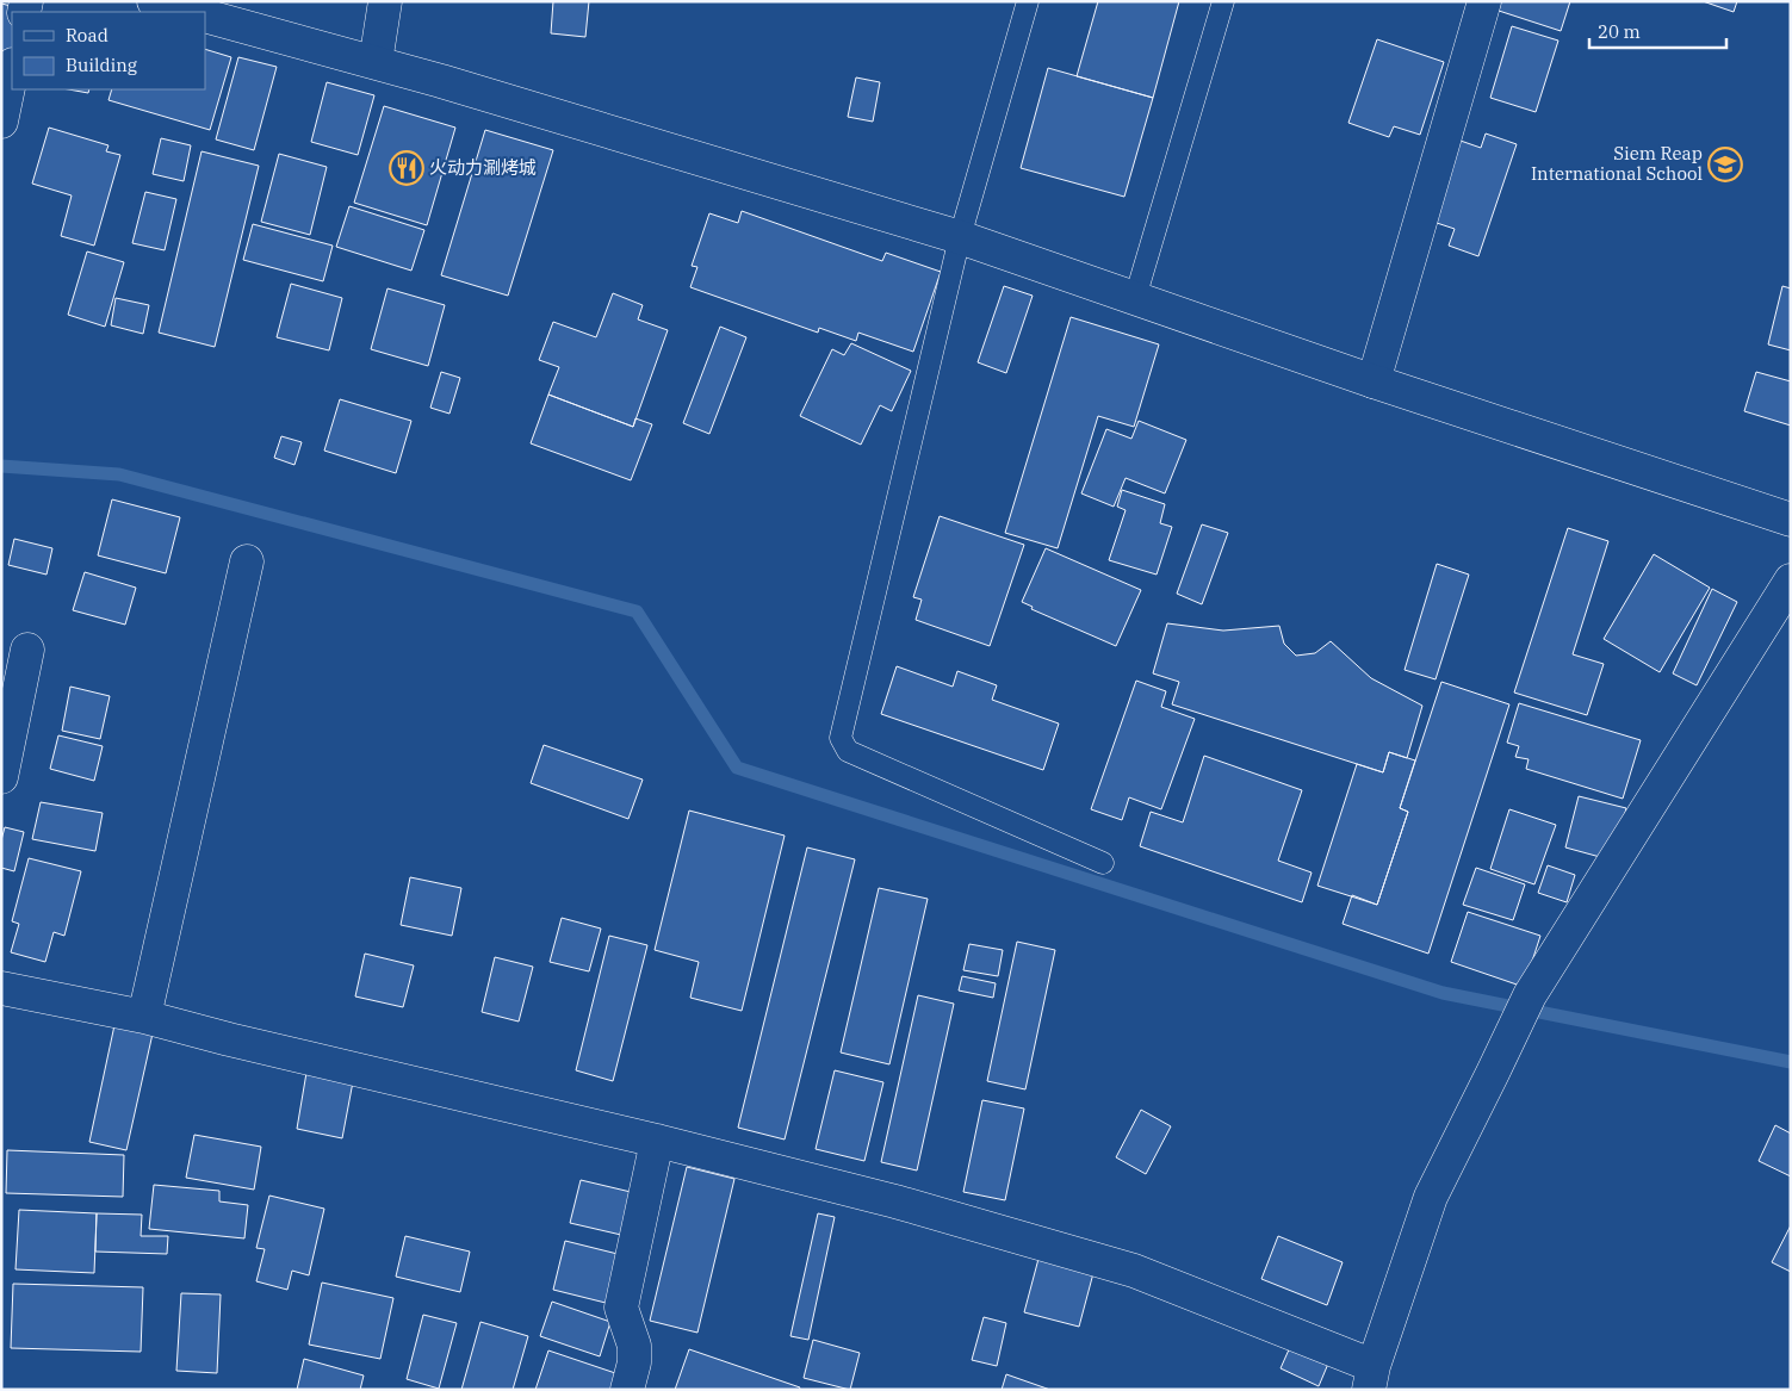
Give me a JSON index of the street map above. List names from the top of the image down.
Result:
{
  "places": {
    "school or university": ["Siem Reap International School"],
    "restaurant": ["火动力涮烤城"]
  },
  "legend": ["Road", "Building"],
  "scale_bar": "20 m"
}
